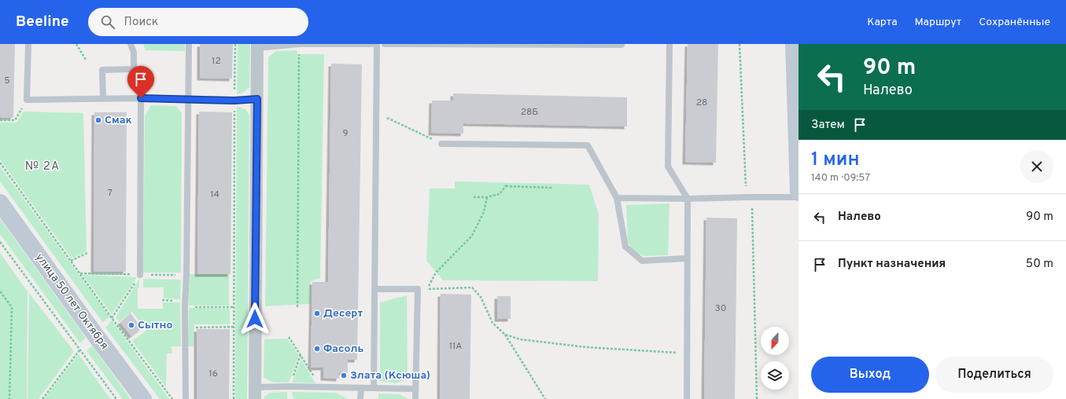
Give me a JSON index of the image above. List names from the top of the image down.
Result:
{
  "streets": {
    "street": ["улица 50 лет Октября"]
  },
  "districts": ["№ 2А"],
  "places": [
    "Смак",
    "Десерт",
    "Сытно",
    "Фасоль",
    "Злата (Ксюша)"
  ],
  "house_numbers": [
    "12",
    "5",
    "28",
    "28Б",
    "9",
    "7",
    "14",
    "30",
    "11А",
    "16"
  ],
  "north": "bottom",
  "page": {
    "header": "Beeline",
    "search": "Поиск",
    "nav": ["Карта", "Маршрут", "Сохранённые"],
    "turn": ["90 m", "Налево"],
    "then": "Затем",
    "heading": ["1 мин", "140 m · 09:57"],
    "list": [
      {
        "name": "Налево",
        "value": "90 m"
      },
      {
        "name": "Пункт назначения",
        "value": "50 m"
      }
    ],
    "buttons": ["Выход", "Поделиться"]
  }
}
